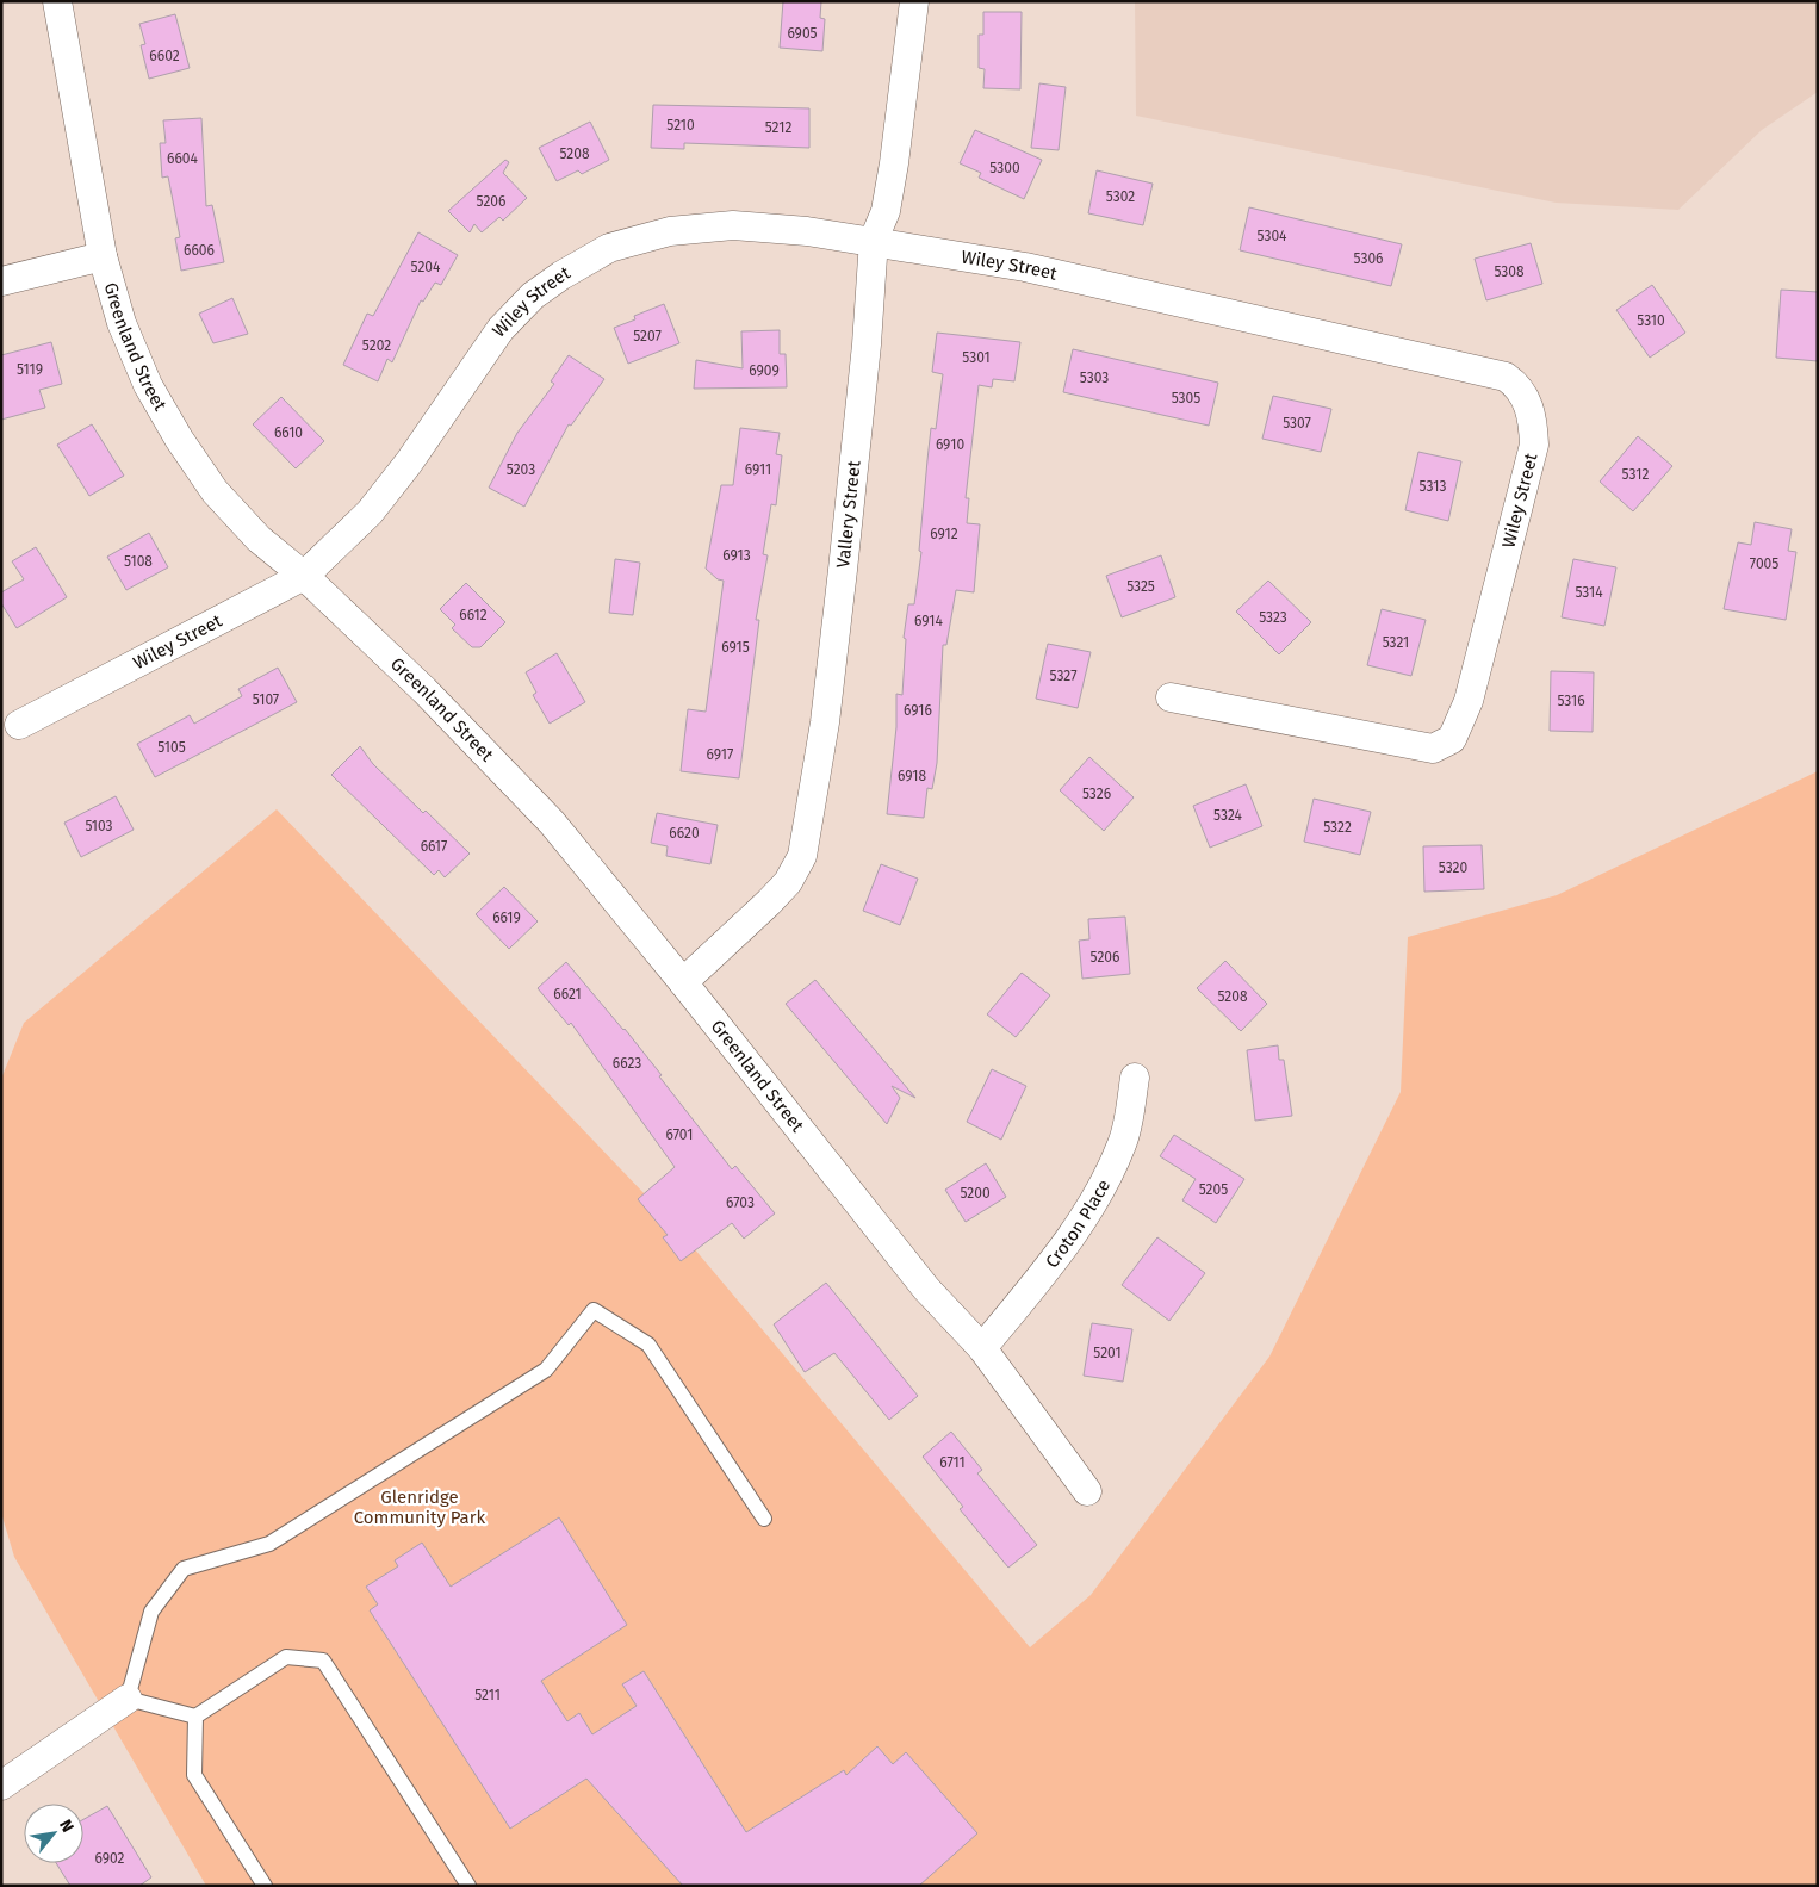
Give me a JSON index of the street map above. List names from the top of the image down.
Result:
{
  "streets": {
    "street": [
      "Wiley Street",
      "Greenland Street",
      "Vallery Street",
      "Croton Place"
    ]
  },
  "crossings": [
    ["Wiley Street", "Greenland Street"],
    ["Wiley Street", "Vallery Street"],
    ["Greenland Street", "Vallery Street"],
    ["Greenland Street", "Croton Place"]
  ],
  "parks": ["Glenridge Community Park"],
  "house_numbers": [
    "6905",
    "6602",
    "5210",
    "5212",
    "5208",
    "6604",
    "5300",
    "5302",
    "5206",
    "5304",
    "6606",
    "5306",
    "5204",
    "5308",
    "5310",
    "5207",
    "5202",
    "5301",
    "5119",
    "6909",
    "5303",
    "5305",
    "5307",
    "6610",
    "6910",
    "5203",
    "6911",
    "5312",
    "5313",
    "6912",
    "6913",
    "5108",
    "7005",
    "5325",
    "5314",
    "6612",
    "5323",
    "6914",
    "5321",
    "6915",
    "5327",
    "5107",
    "5316",
    "6916",
    "5105",
    "6917",
    "6918",
    "5326",
    "5324",
    "5103",
    "5322",
    "6620",
    "6617",
    "5320",
    "6619",
    "5206",
    "6621",
    "5208",
    "6623",
    "6701",
    "5205",
    "5200",
    "6703",
    "5201",
    "6711",
    "5211",
    "6902"
  ],
  "north": "top right"
}
